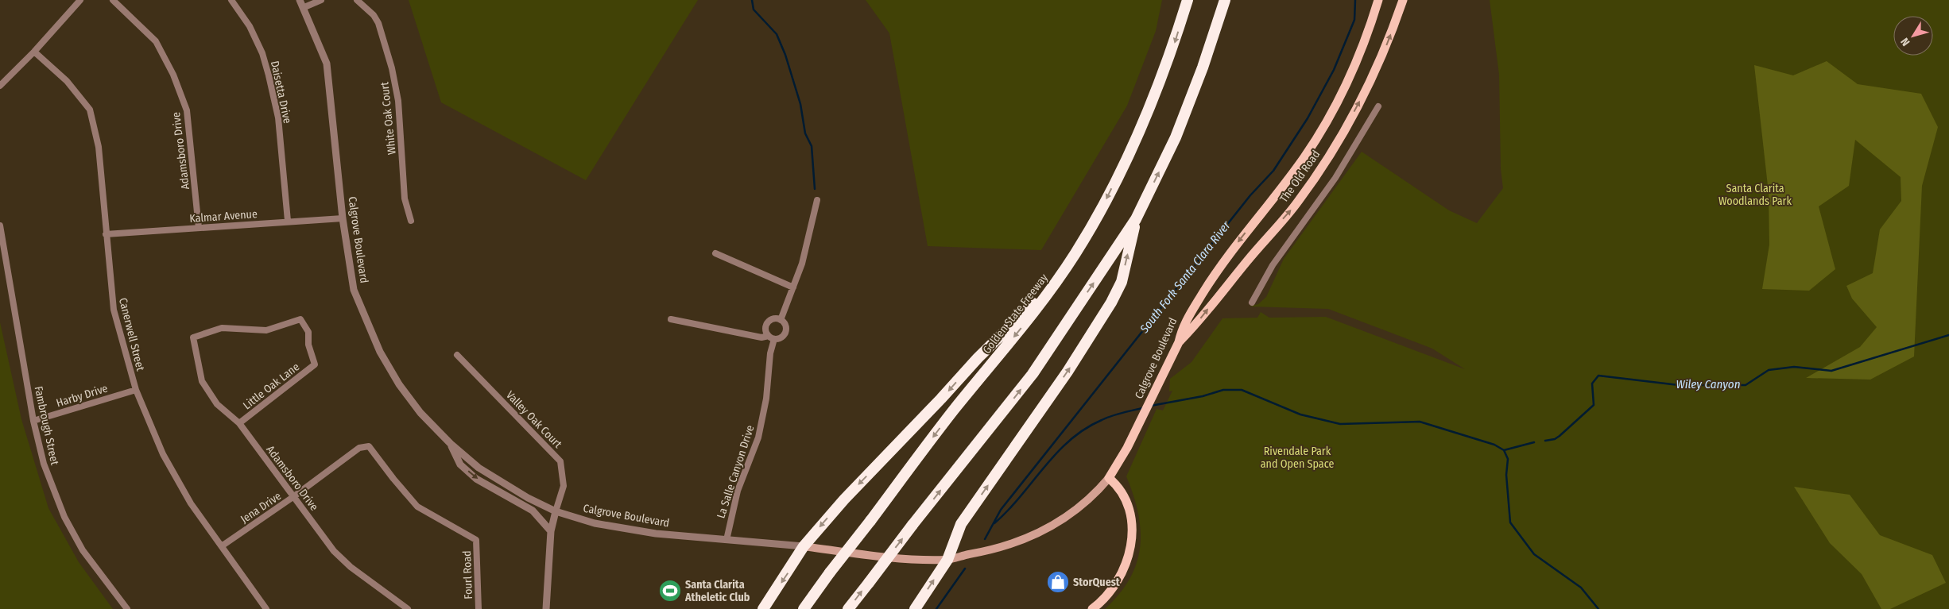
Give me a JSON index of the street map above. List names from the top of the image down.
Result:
{
  "streets": {
    "highway": ["Golden State Freeway"],
    "main road": ["The Old Road", "Calgrove Boulevard"],
    "street": [
      "Daisetta Drive",
      "White Oak Court",
      "Adamsboro Drive",
      "Kalmar Avenue",
      "Canerwell Street",
      "Little Oak Lane",
      "Harby Drive",
      "Valley Oak Court",
      "Fambrough Street",
      "La Salle Canyon Drive",
      "Jena Drive",
      "Fourl Road"
    ]
  },
  "crossings": [
    ["Daisetta Drive", "Kalmar Avenue"],
    ["Adamsboro Drive", "Kalmar Avenue"],
    ["Adamsboro Drive", "Little Oak Lane"],
    ["Adamsboro Drive", "Jena Drive"],
    ["The Old Road", "Calgrove Boulevard"],
    ["Kalmar Avenue", "Calgrove Boulevard"],
    ["Kalmar Avenue", "Canerwell Street"],
    ["Calgrove Boulevard", "Valley Oak Court"],
    ["Calgrove Boulevard", "La Salle Canyon Drive"],
    ["Canerwell Street", "Harby Drive"],
    ["Canerwell Street", "Jena Drive"],
    ["Harby Drive", "Fambrough Street"],
    ["Jena Drive", "Fourl Road"]
  ],
  "water": ["South Fork Santa Clara River", "Wiley Canyon"],
  "parks": ["Santa Clarita Woodlands Park", "Rivendale Park and Open Space"],
  "places": {
    "shop": ["StorQuest"],
    "sports": ["Santa Clarita Atheletic Club"]
  },
  "north": "bottom left"
}
